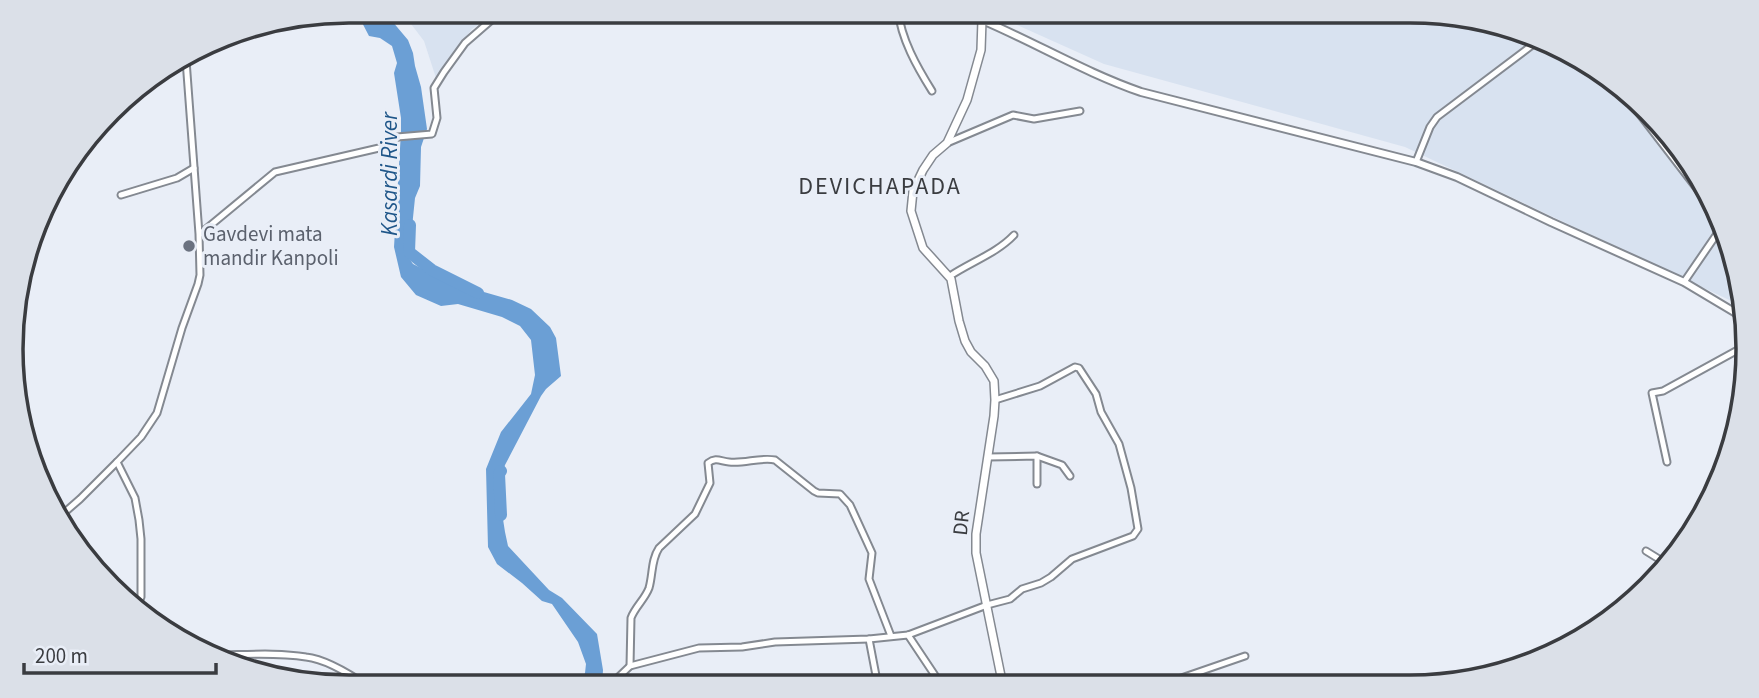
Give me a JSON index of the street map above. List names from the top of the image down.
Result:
{
  "streets": {
    "main road": ["DR"]
  },
  "districts": ["DEVICHAPADA"],
  "water": ["Kasardi River"],
  "places": ["Gavdevi mata mandir Kanpoli"],
  "scale_bar": "200 m"
}
